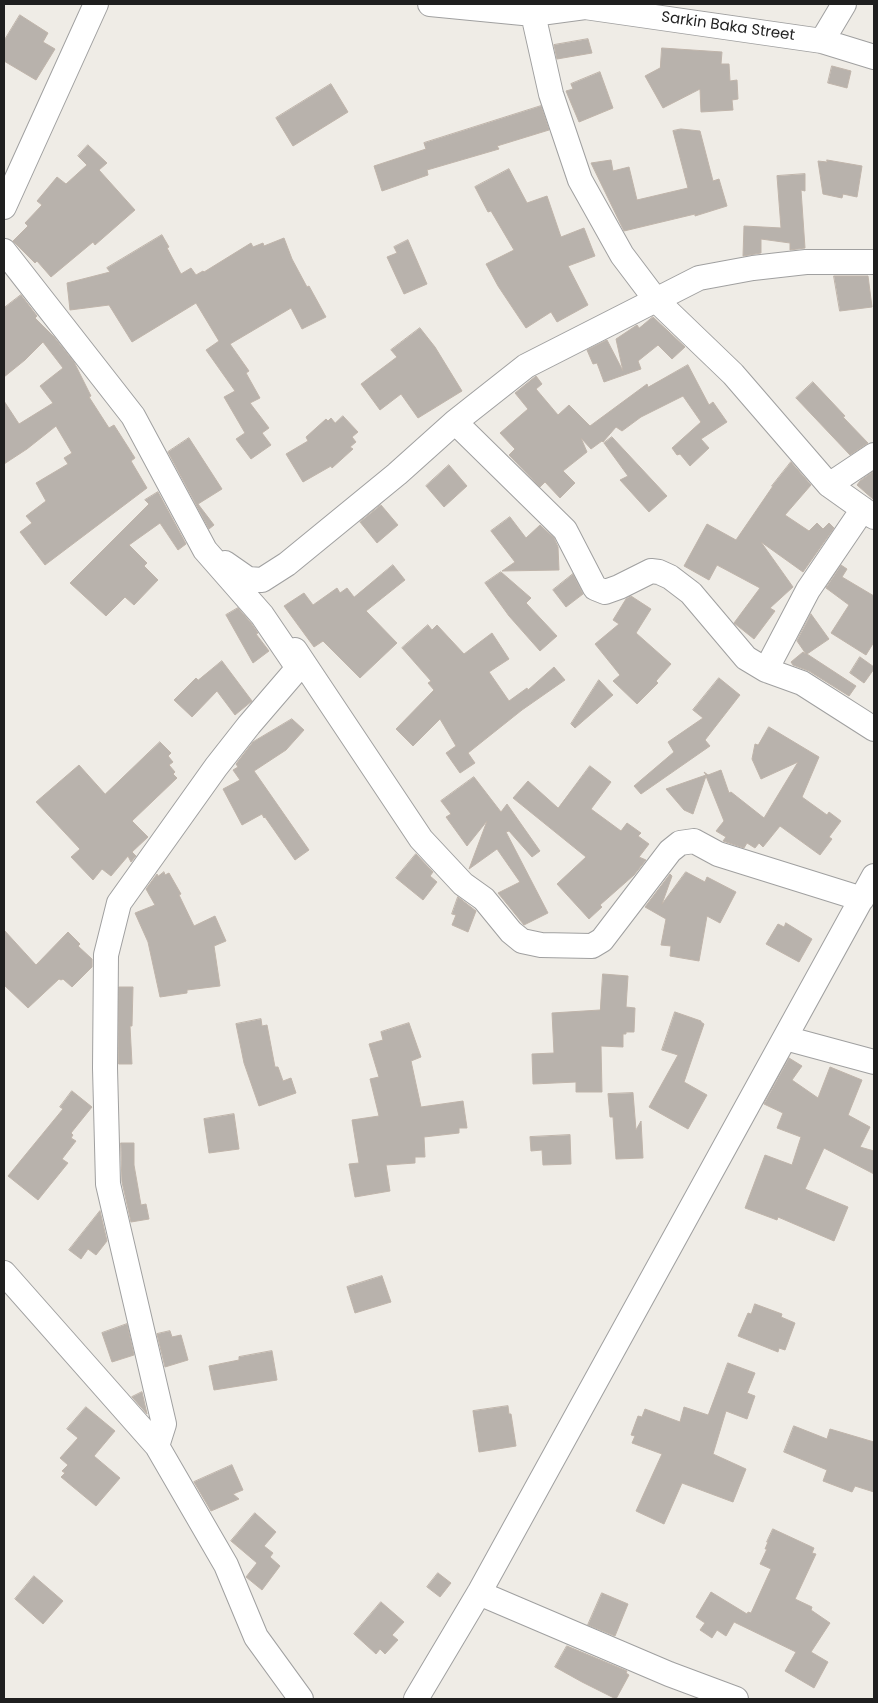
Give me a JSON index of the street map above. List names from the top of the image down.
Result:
{
  "streets": {
    "street": ["Sarkin Baka Street"]
  }
}
